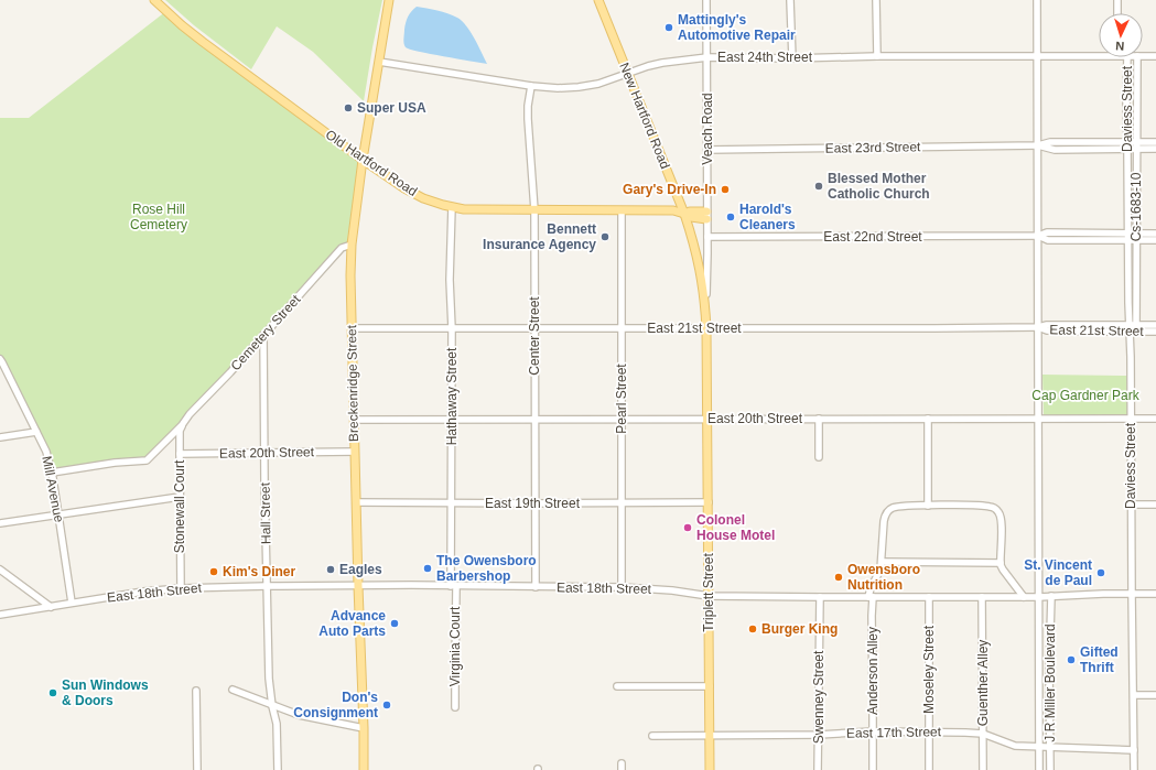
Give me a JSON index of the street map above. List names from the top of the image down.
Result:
{
  "streets": {
    "main road": [
      "New Hartford Road",
      "Old Hartford Road",
      "Breckenridge Street",
      "Triplett Street"
    ],
    "street": [
      "East 24th Street",
      "Daviess Street",
      "Veach Road",
      "East 23rd Street",
      "Cs-1683-10",
      "East 22nd Street",
      "East 21st Street",
      "Cemetery Street",
      "Center Street",
      "Hathaway Street",
      "Pearl Street",
      "East 20th Street",
      "Mill Avenue",
      "East 19th Street",
      "Stonewall Court",
      "Hall Street",
      "East 18th Street",
      "Virginia Court",
      "Moseley Street",
      "Anderson Alley",
      "Guenther Alley",
      "J R Miller Boulevard",
      "Swenney Street",
      "East 17th Street"
    ]
  },
  "crossings": [
    ["East 24th Street", "New Hartford Road"],
    ["East 24th Street", "Veach Road"],
    ["East 24th Street", "Center Street"],
    ["East 24th Street", "Breckenridge Street"],
    ["Daviess Street", "East 23rd Street"],
    ["Daviess Street", "Cs-1683-10"],
    ["Daviess Street", "East 22nd Street"],
    ["Daviess Street", "East 21st Street"],
    ["Daviess Street", "East 20th Street"],
    ["Daviess Street", "East 18th Street"],
    ["Daviess Street", "East 17th Street"],
    ["New Hartford Road", "Veach Road"],
    ["New Hartford Road", "Old Hartford Road"],
    ["New Hartford Road", "Triplett Street"],
    ["Veach Road", "East 23rd Street"],
    ["Veach Road", "Old Hartford Road"],
    ["Veach Road", "East 22nd Street"],
    ["Veach Road", "Triplett Street"],
    ["East 23rd Street", "Cs-1683-10"],
    ["Old Hartford Road", "Center Street"],
    ["Old Hartford Road", "Breckenridge Street"],
    ["Old Hartford Road", "Hathaway Street"],
    ["Old Hartford Road", "Pearl Street"],
    ["Cs-1683-10", "East 22nd Street"],
    ["Cs-1683-10", "East 21st Street"],
    ["East 21st Street", "Center Street"],
    ["East 21st Street", "Breckenridge Street"],
    ["East 21st Street", "Hathaway Street"],
    ["East 21st Street", "Pearl Street"],
    ["East 21st Street", "Triplett Street"],
    ["Cemetery Street", "Breckenridge Street"],
    ["Cemetery Street", "Mill Avenue"],
    ["Cemetery Street", "Stonewall Court"],
    ["Cemetery Street", "Hall Street"],
    ["Center Street", "East 20th Street"],
    ["Center Street", "East 19th Street"],
    ["Center Street", "East 18th Street"],
    ["Breckenridge Street", "East 20th Street"],
    ["Breckenridge Street", "East 19th Street"],
    ["Breckenridge Street", "East 18th Street"],
    ["Hathaway Street", "East 20th Street"],
    ["Hathaway Street", "East 19th Street"],
    ["Hathaway Street", "East 18th Street"],
    ["Hathaway Street", "Virginia Court"],
    ["Pearl Street", "East 20th Street"],
    ["Pearl Street", "East 19th Street"],
    ["Pearl Street", "East 18th Street"],
    ["East 20th Street", "Stonewall Court"],
    ["East 20th Street", "Hall Street"],
    ["East 20th Street", "Triplett Street"],
    ["Mill Avenue", "East 18th Street"],
    ["East 19th Street", "Triplett Street"],
    ["Stonewall Court", "East 18th Street"],
    ["Hall Street", "East 18th Street"],
    ["East 18th Street", "Triplett Street"],
    ["East 18th Street", "Virginia Court"],
    ["East 18th Street", "Moseley Street"],
    ["East 18th Street", "Anderson Alley"],
    ["East 18th Street", "Guenther Alley"],
    ["East 18th Street", "J R Miller Boulevard"],
    ["East 18th Street", "Swenney Street"],
    ["Triplett Street", "East 17th Street"],
    ["Moseley Street", "East 17th Street"],
    ["Anderson Alley", "East 17th Street"],
    ["Guenther Alley", "East 17th Street"],
    ["J R Miller Boulevard", "East 17th Street"],
    ["Swenney Street", "East 17th Street"]
  ],
  "parks": ["Rose Hill Cemetery", "Cap Gardner Park"],
  "places": [
    "Mattingly's Automotive Repair",
    "Super USA",
    "Blessed Mother Catholic Church",
    "Gary's Drive-In",
    "Harold's Cleaners",
    "Bennett Insurance Agency",
    "Colonel House Motel",
    "The Owensboro Barbershop",
    "Eagles",
    "Kim's Diner",
    "St. Vincent de Paul",
    "Owensboro Nutrition",
    "Advance Auto Parts",
    "Burger King",
    "Gifted Thrift",
    "Sun Windows & Doors",
    "Don's Consignment"
  ],
  "north": "bottom"
}
